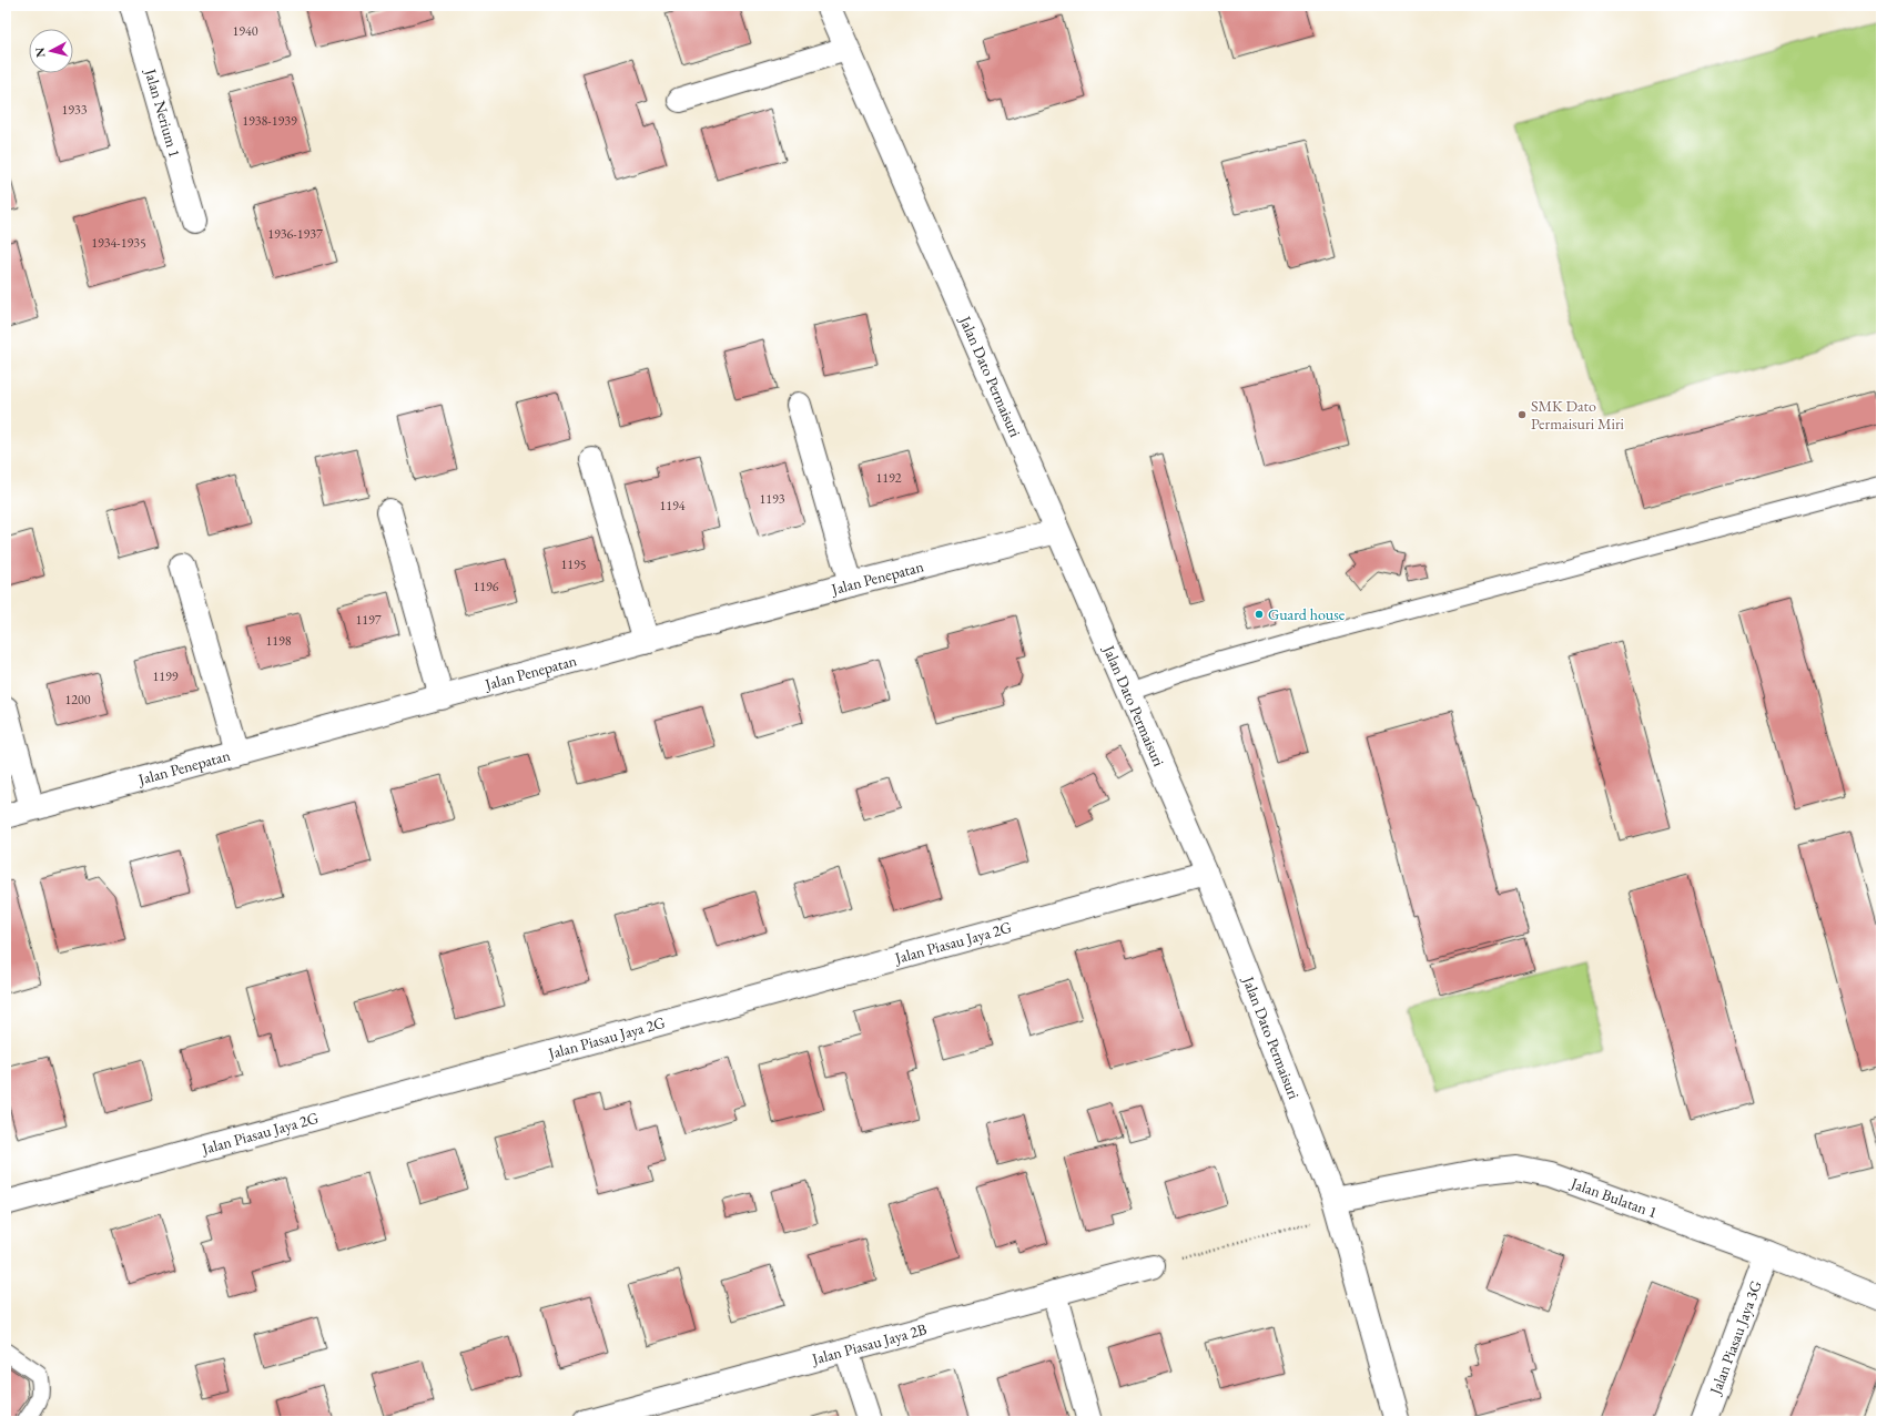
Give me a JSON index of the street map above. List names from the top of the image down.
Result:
{
  "streets": {
    "street": [
      "Jalan Nerium 1",
      "Jalan Dato Permaisuri",
      "Jalan Penepatan",
      "Jalan Piasau Jaya 2G",
      "Jalan Bulatan 1",
      "Jalan Piasau Jaya 3G",
      "Jalan Piasau Jaya 2B"
    ]
  },
  "crossings": [
    ["Jalan Dato Permaisuri", "Jalan Penepatan"],
    ["Jalan Dato Permaisuri", "Jalan Piasau Jaya 2G"],
    ["Jalan Dato Permaisuri", "Jalan Bulatan 1"],
    ["Jalan Bulatan 1", "Jalan Piasau Jaya 3G"]
  ],
  "places": ["SMK Dato Permaisuri Miri", "Guard house"],
  "house_numbers": [
    "1940",
    "1933",
    "1938-1939",
    "1936-1937",
    "1934-1935",
    "1192",
    "1193",
    "1194",
    "1195",
    "1196",
    "1197",
    "1198",
    "1199",
    "1200"
  ],
  "north": "left"
}
